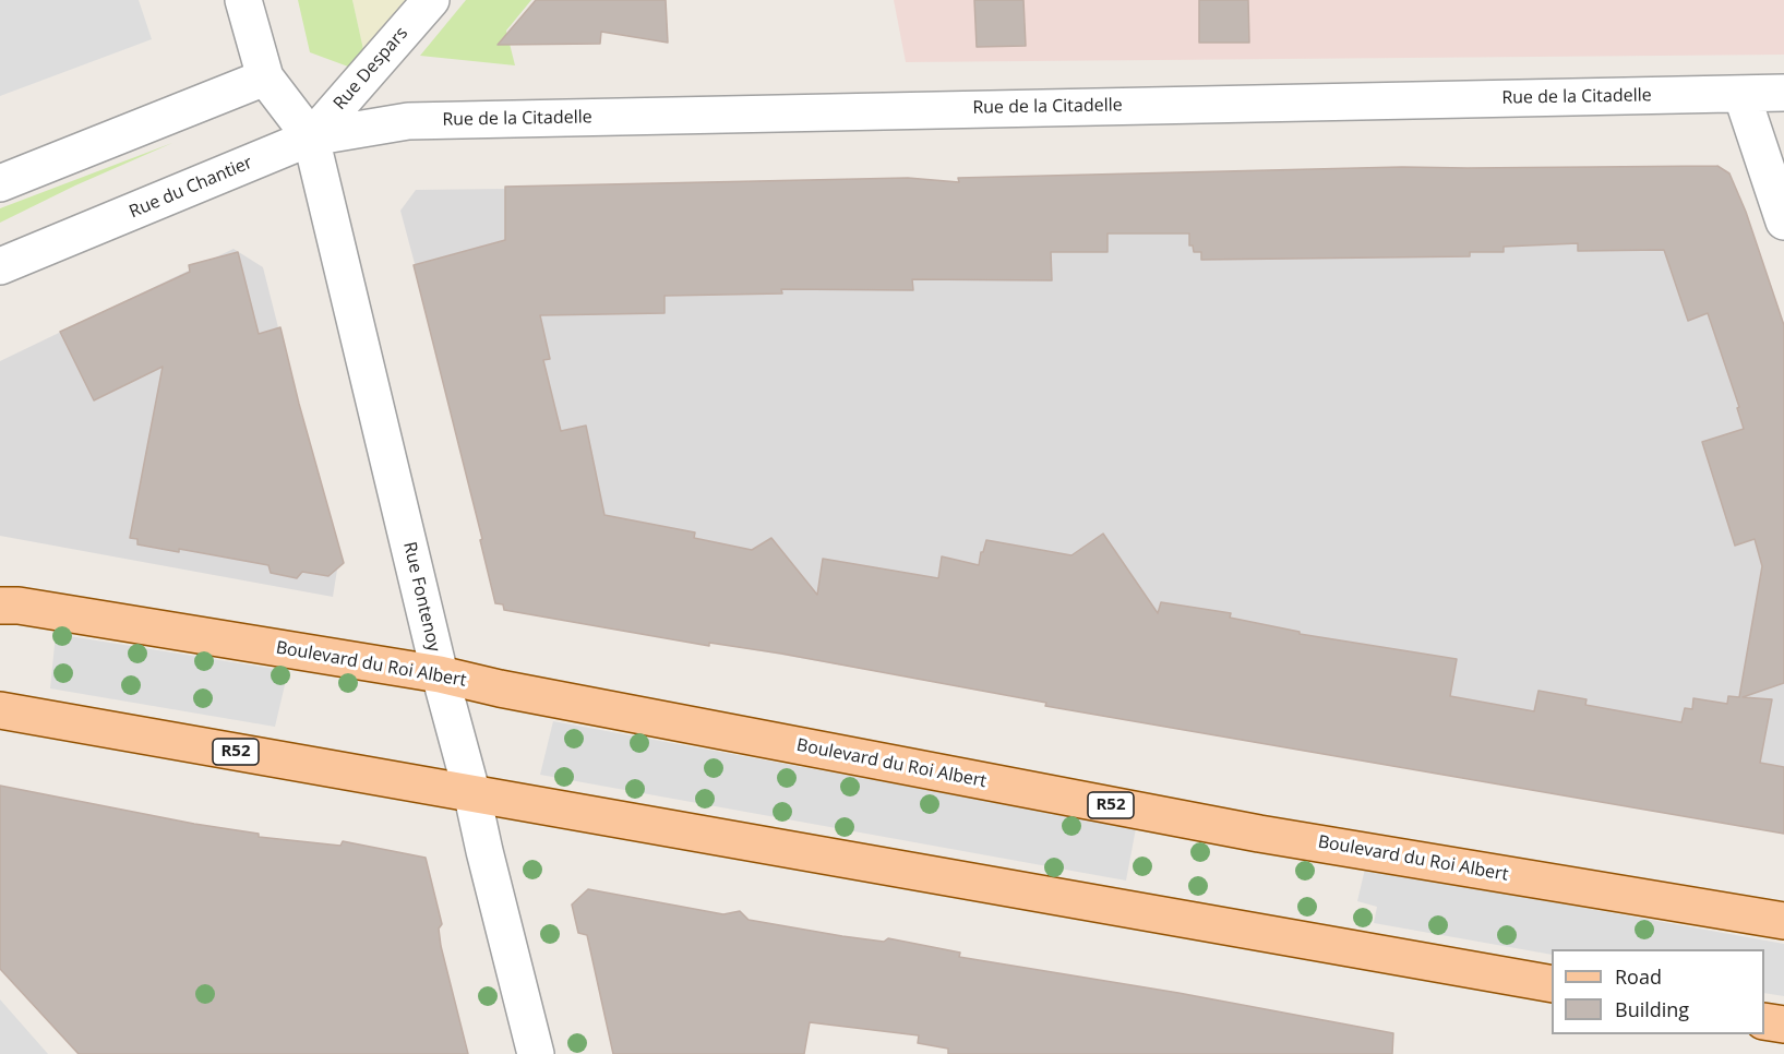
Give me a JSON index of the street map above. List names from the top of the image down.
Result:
{
  "streets": {
    "main road": ["Boulevard du Roi Albert", "R52"],
    "street": [
      "Rue Despars",
      "Rue de la Citadelle",
      "Rue du Chantier",
      "Rue Fontenoy"
    ]
  },
  "crossings": [
    ["Rue Despars", "Rue de la Citadelle"],
    ["Rue Despars", "Rue du Chantier"],
    ["Rue Despars", "Rue Fontenoy"],
    ["Rue de la Citadelle", "Rue du Chantier"],
    ["Rue de la Citadelle", "Rue Fontenoy"],
    ["Rue du Chantier", "Rue Fontenoy"],
    ["Rue Fontenoy", "Boulevard du Roi Albert"],
    ["Rue Fontenoy", "R52"]
  ],
  "legend": ["Road", "Building"]
}
